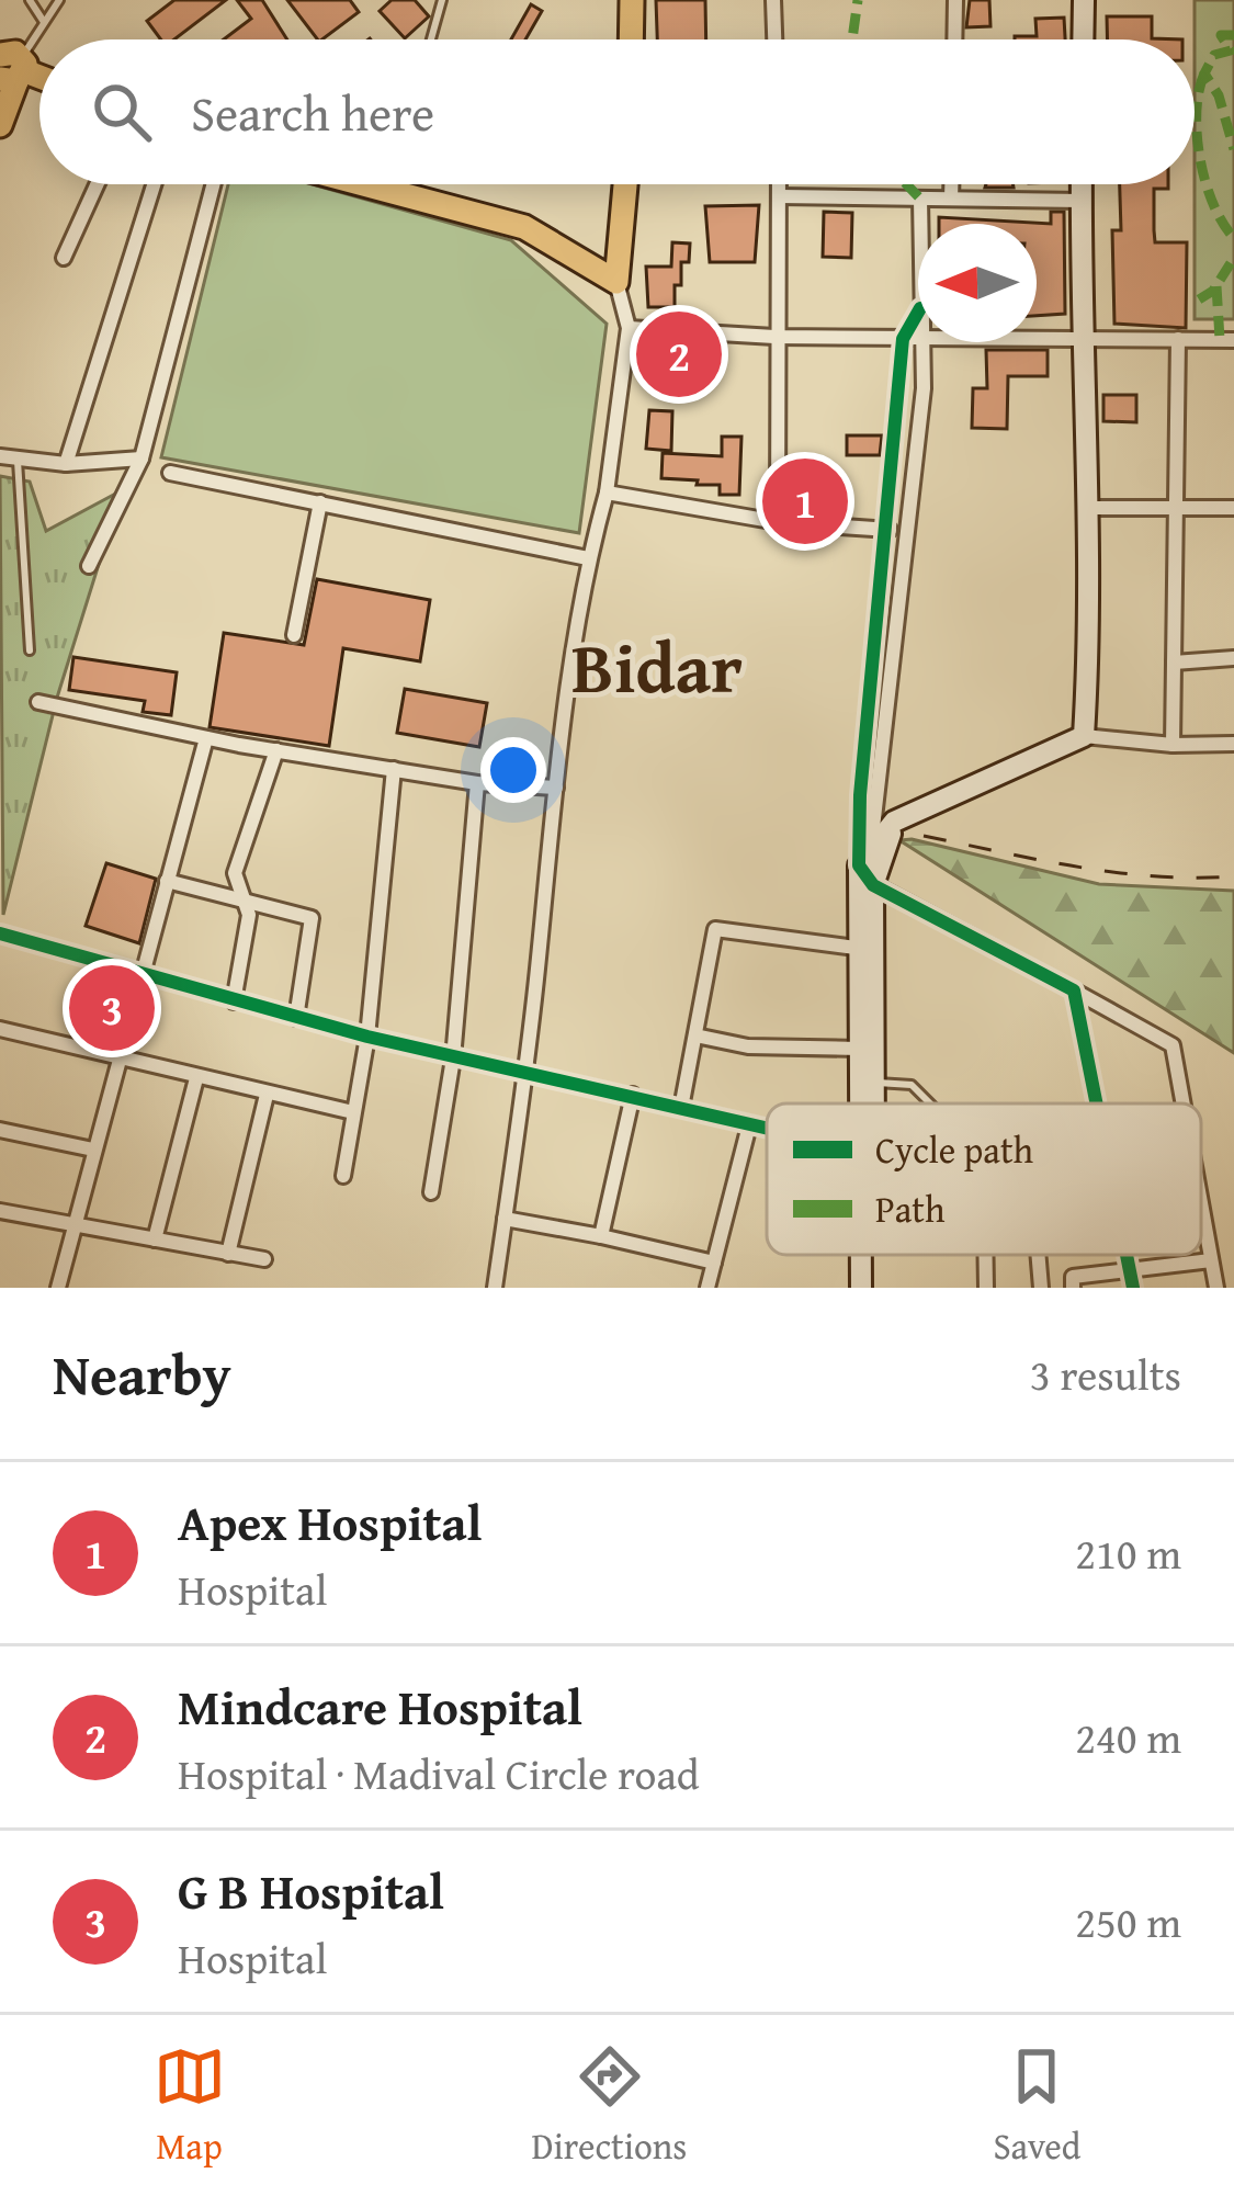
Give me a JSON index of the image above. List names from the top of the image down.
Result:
{
  "districts": ["Bidar"],
  "legend": ["Cycle path", "Path"],
  "north": "left",
  "page": {
    "search": "Search here",
    "pins": ["2", "1", "3"],
    "heading": ["Nearby", "3 results"],
    "list": [
      {
        "mark": "1",
        "name": "Apex Hospital",
        "note": "Hospital",
        "value": "210 m"
      },
      {
        "mark": "2",
        "name": "Mindcare Hospital",
        "note": "Hospital · Madival Circle road",
        "value": "240 m"
      },
      {
        "mark": "3",
        "name": "G B Hospital",
        "note": "Hospital",
        "value": "250 m"
      }
    ],
    "nav": ["Map", "Directions", "Saved"]
  }
}
